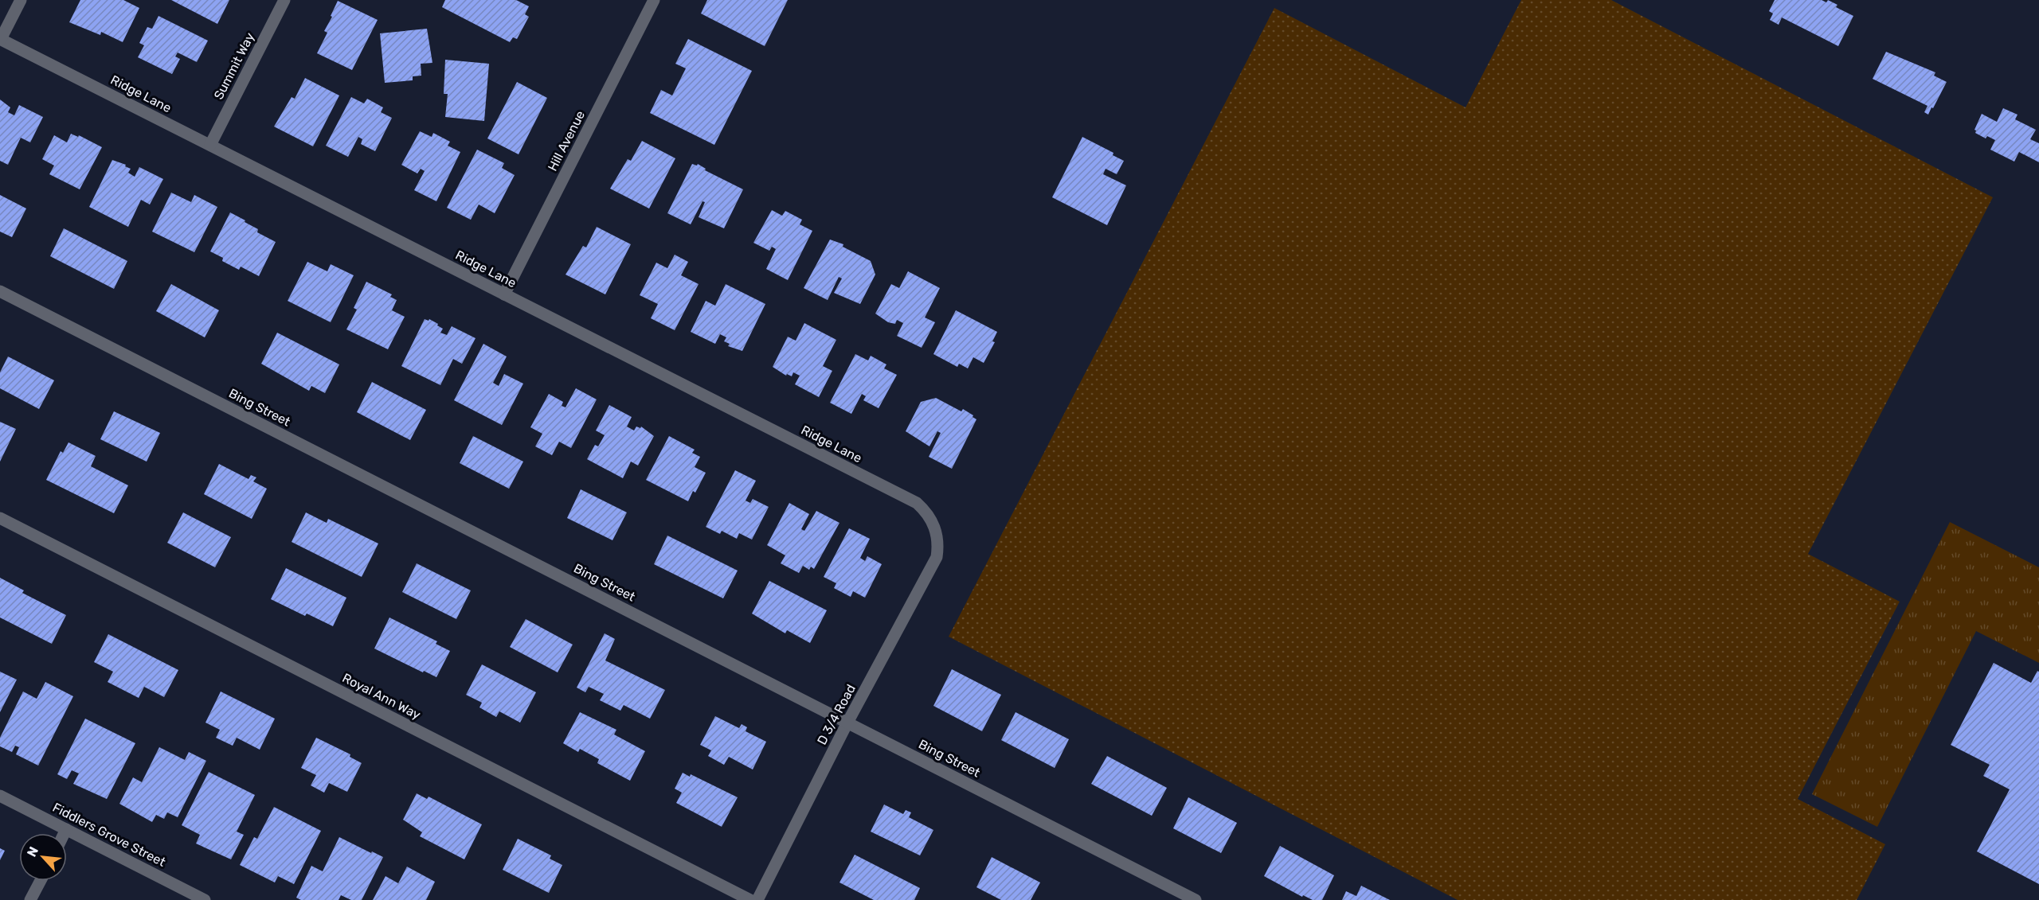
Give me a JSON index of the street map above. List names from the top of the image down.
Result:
{
  "streets": {
    "street": [
      "Summit Way",
      "Ridge Lane",
      "Hill Avenue",
      "Bing Street",
      "Royal Ann Way",
      "D 3/4 Road",
      "Fiddlers Grove Street"
    ]
  },
  "crossings": [
    ["Summit Way", "Ridge Lane"],
    ["Ridge Lane", "Hill Avenue"],
    ["Ridge Lane", "D 3/4 Road"],
    ["Bing Street", "D 3/4 Road"]
  ],
  "north": "top left"
}
